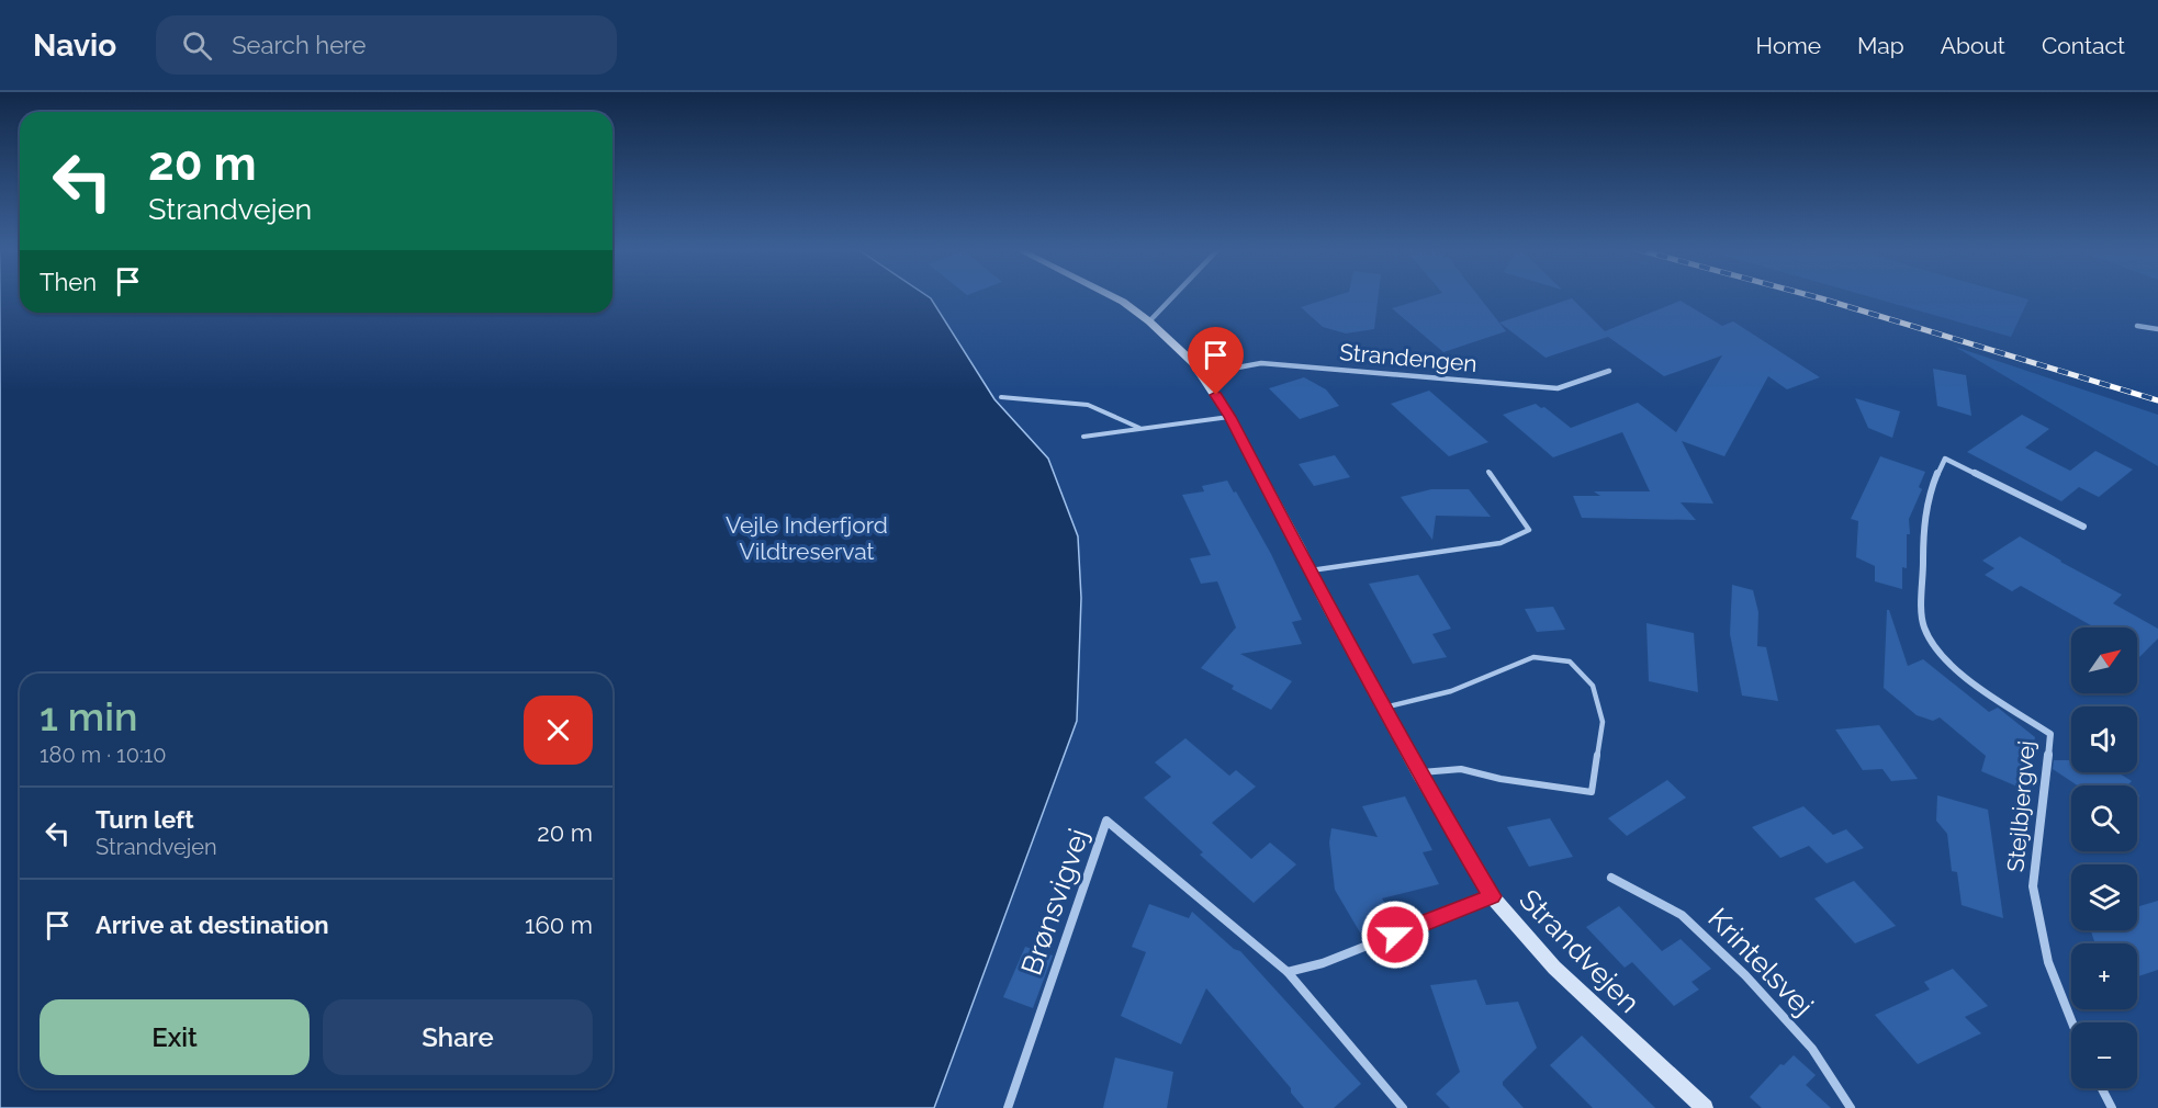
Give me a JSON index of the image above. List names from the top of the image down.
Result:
{
  "streets": {
    "street": [
      "Strandengen",
      "Stejlbjergvej",
      "Brønsvigvej",
      "Strandvejen",
      "Krintelsvej"
    ]
  },
  "crossings": [
    ["Strandengen", "Strandvejen"]
  ],
  "parks": ["Vejle Inderfjord Vildtreservat"],
  "north": "top right",
  "page": {
    "header": "Navio",
    "search": "Search here",
    "nav": [
      "Home",
      "Map",
      "About",
      "Contact"
    ],
    "turn": ["20 m", "Strandvejen"],
    "then": "Then",
    "map_buttons": ["+", "−"],
    "heading": ["1 min", "180 m · 10:10"],
    "list": [
      {
        "name": "Turn left",
        "note": "Strandvejen",
        "value": "20 m"
      },
      {
        "name": "Arrive at destination",
        "value": "160 m"
      }
    ],
    "buttons": ["Exit", "Share"]
  }
}
